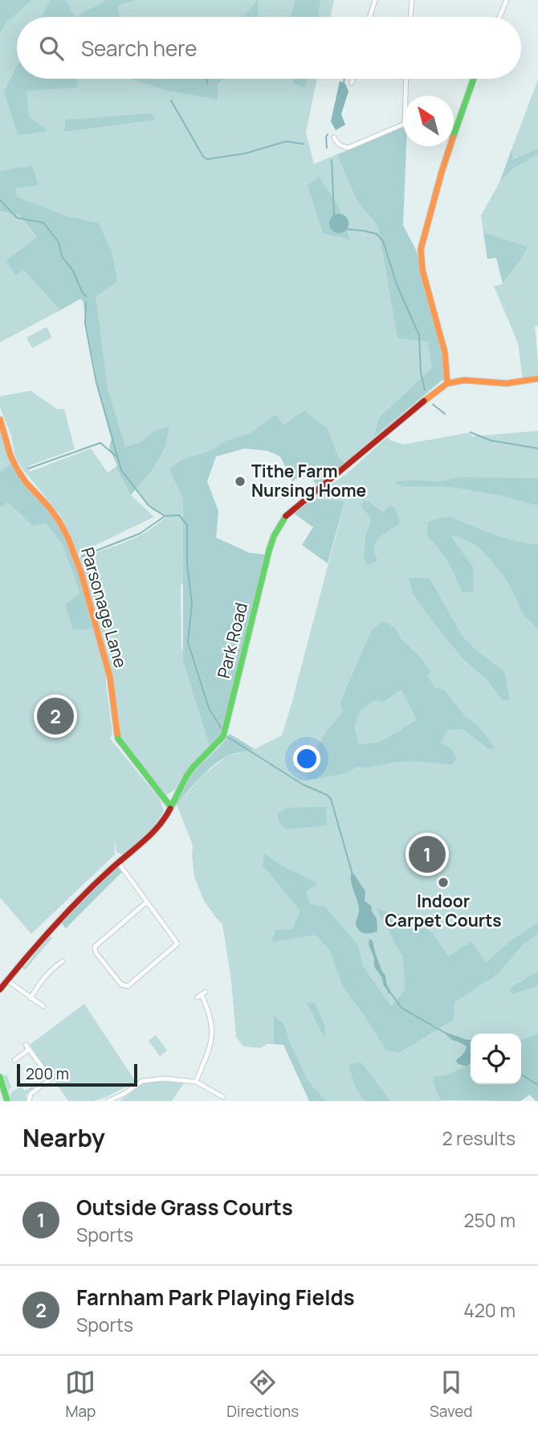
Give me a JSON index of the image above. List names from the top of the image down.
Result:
{
  "streets": {
    "main road": ["Parsonage Lane", "Park Road"]
  },
  "crossings": [
    ["Parsonage Lane", "Park Road"]
  ],
  "places": ["Tithe Farm Nursing Home", "Indoor Carpet Courts"],
  "scale_bar": "200 m",
  "north": "top left",
  "page": {
    "search": "Search here",
    "pins": ["2", "1"],
    "scale": "200 m",
    "heading": ["Nearby", "2 results"],
    "list": [
      {
        "mark": "1",
        "name": "Outside Grass Courts",
        "note": "Sports",
        "value": "250 m"
      },
      {
        "mark": "2",
        "name": "Farnham Park Playing Fields",
        "note": "Sports",
        "value": "420 m"
      }
    ],
    "nav": ["Map", "Directions", "Saved"]
  }
}
